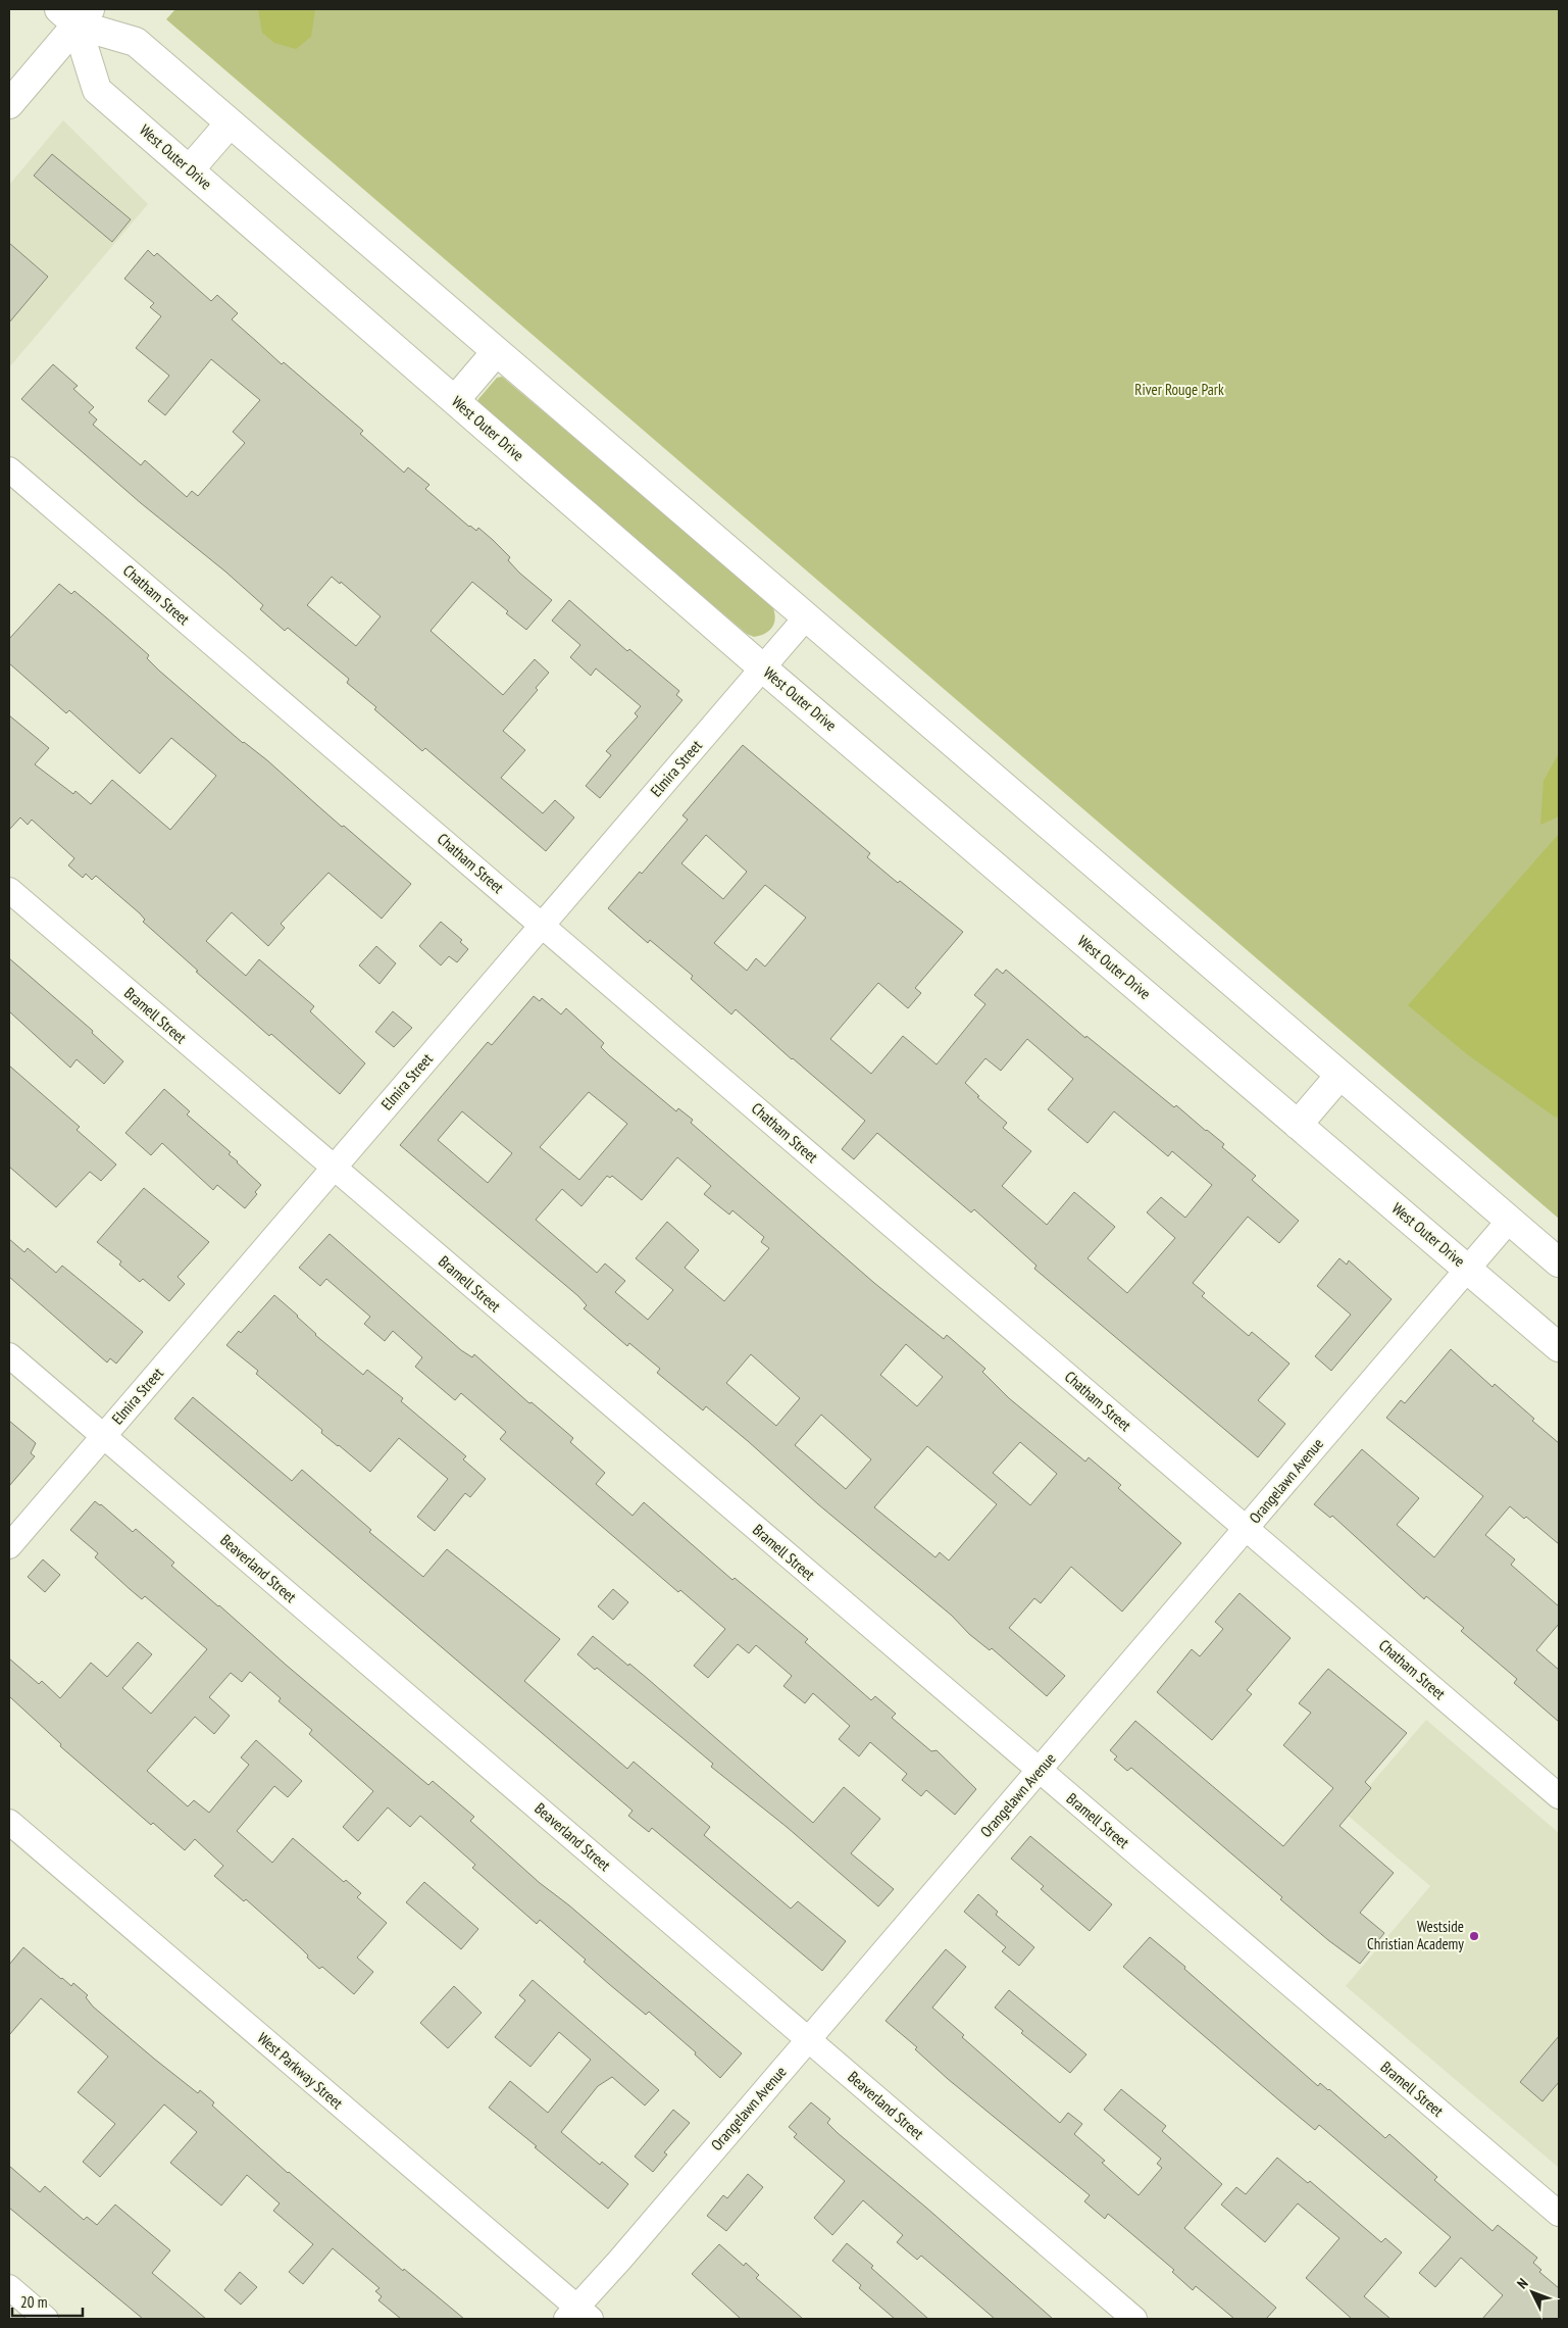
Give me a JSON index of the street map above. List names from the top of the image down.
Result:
{
  "streets": {
    "main road": ["West Outer Drive"],
    "street": [
      "Chatham Street",
      "Elmira Street",
      "Bramell Street",
      "Orangelawn Avenue",
      "Beaverland Street",
      "West Parkway Street"
    ]
  },
  "crossings": [
    ["West Outer Drive", "Elmira Street"],
    ["West Outer Drive", "Orangelawn Avenue"],
    ["Chatham Street", "Elmira Street"],
    ["Chatham Street", "Orangelawn Avenue"],
    ["Elmira Street", "Bramell Street"],
    ["Elmira Street", "Beaverland Street"],
    ["Bramell Street", "Orangelawn Avenue"],
    ["Orangelawn Avenue", "Beaverland Street"],
    ["Orangelawn Avenue", "West Parkway Street"]
  ],
  "parks": ["River Rouge Park"],
  "places": ["Westside Christian Academy"],
  "scale_bar": "20 m",
  "north": "top left"
}
